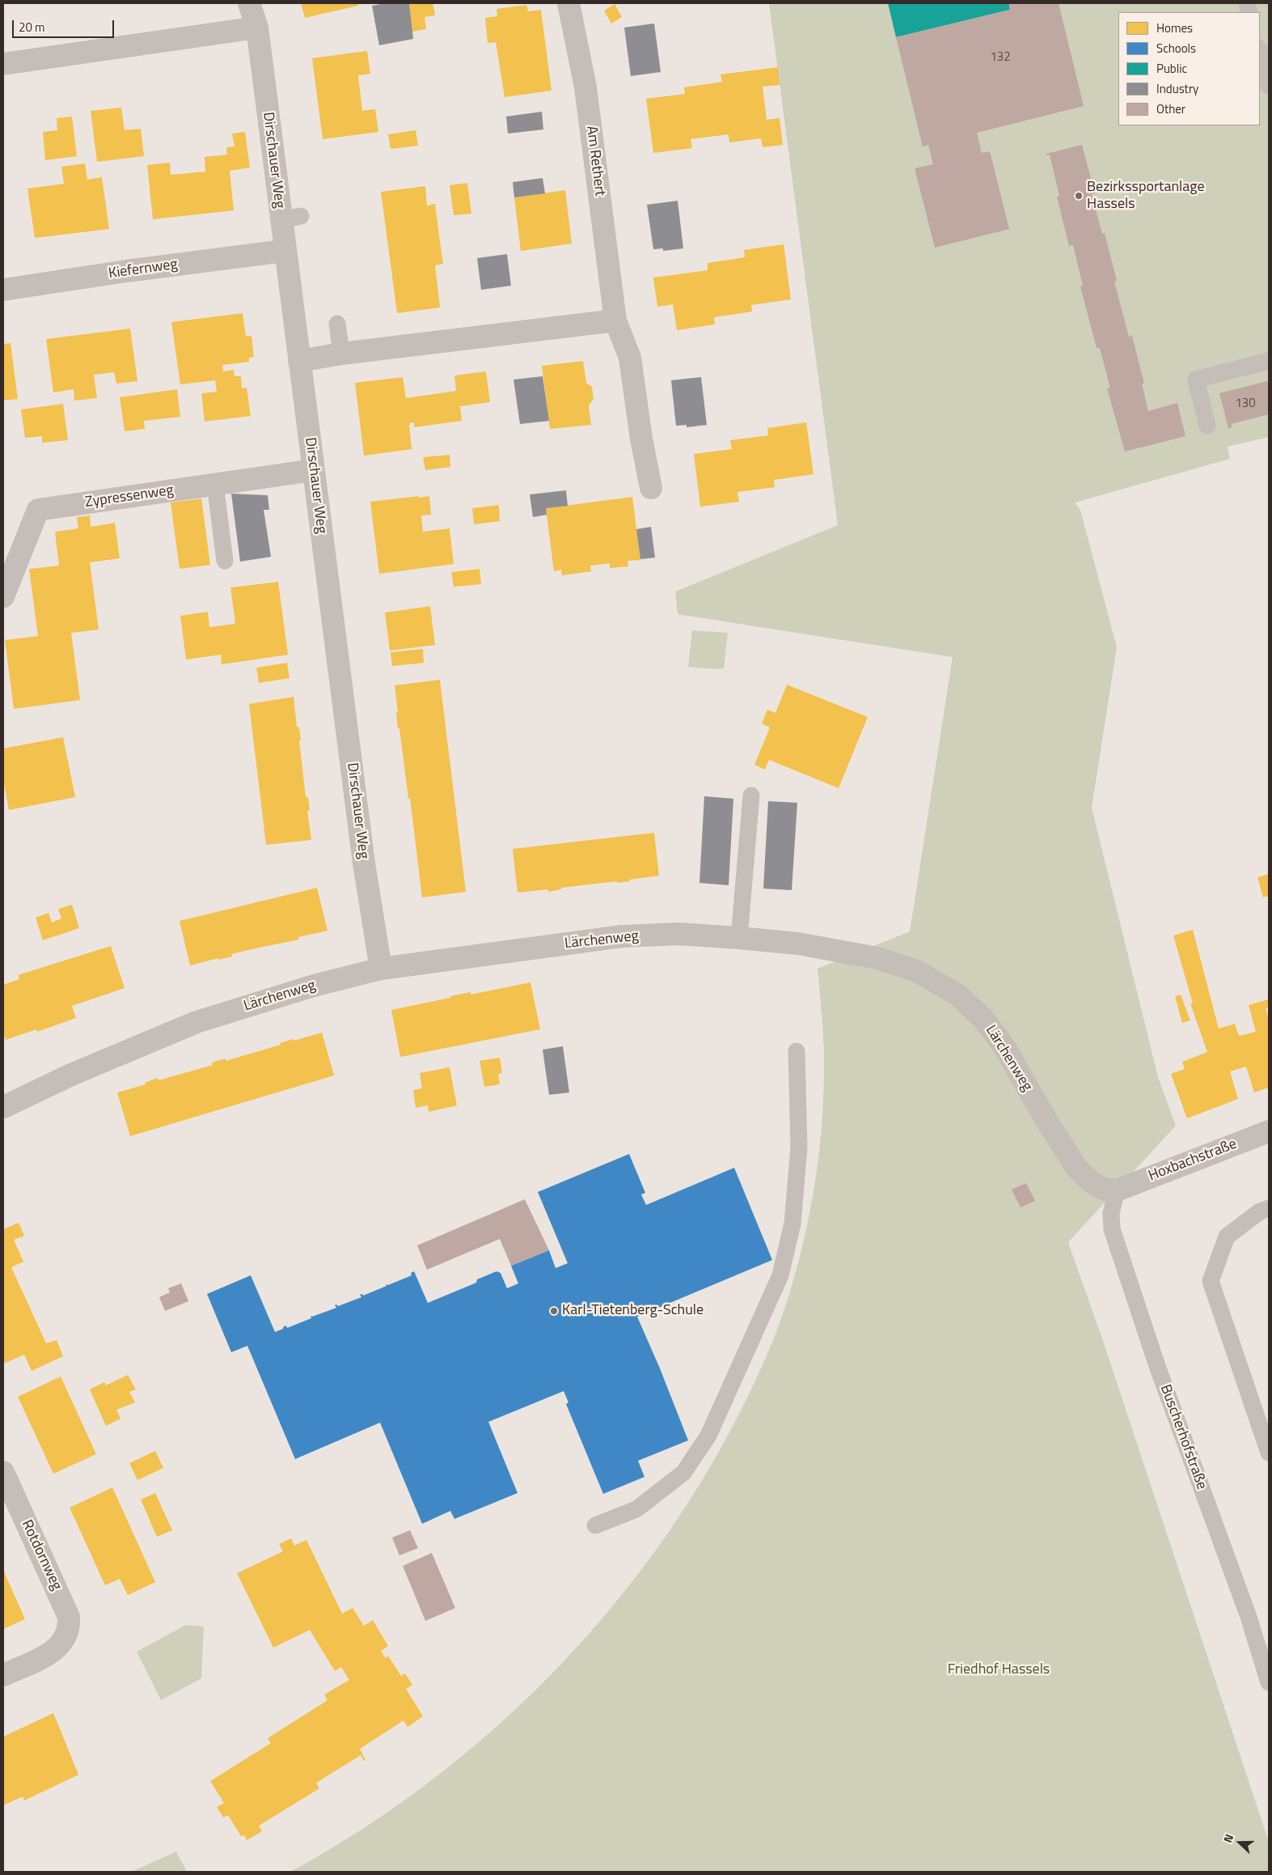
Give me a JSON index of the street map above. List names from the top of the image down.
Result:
{
  "streets": {
    "street": [
      "Dirschauer Weg",
      "Am Rethert",
      "Kiefernweg",
      "Zypressenweg",
      "Lärchenweg",
      "Hoxbachstraße",
      "Rotdornweg"
    ],
    "lane": ["Buscherhofstraße"]
  },
  "crossings": [
    ["Dirschauer Weg", "Kiefernweg"],
    ["Dirschauer Weg", "Zypressenweg"],
    ["Dirschauer Weg", "Lärchenweg"],
    ["Lärchenweg", "Hoxbachstraße"],
    ["Lärchenweg", "Buscherhofstraße"],
    ["Hoxbachstraße", "Buscherhofstraße"]
  ],
  "parks": ["Friedhof Hassels"],
  "places": ["Bezirkssportanlage Hassels", "Karl-Tietenberg-Schule"],
  "house_numbers": ["132", "130"],
  "legend": [
    "Homes",
    "Schools",
    "Public",
    "Industry",
    "Other"
  ],
  "scale_bar": "20 m",
  "north": "left"
}
